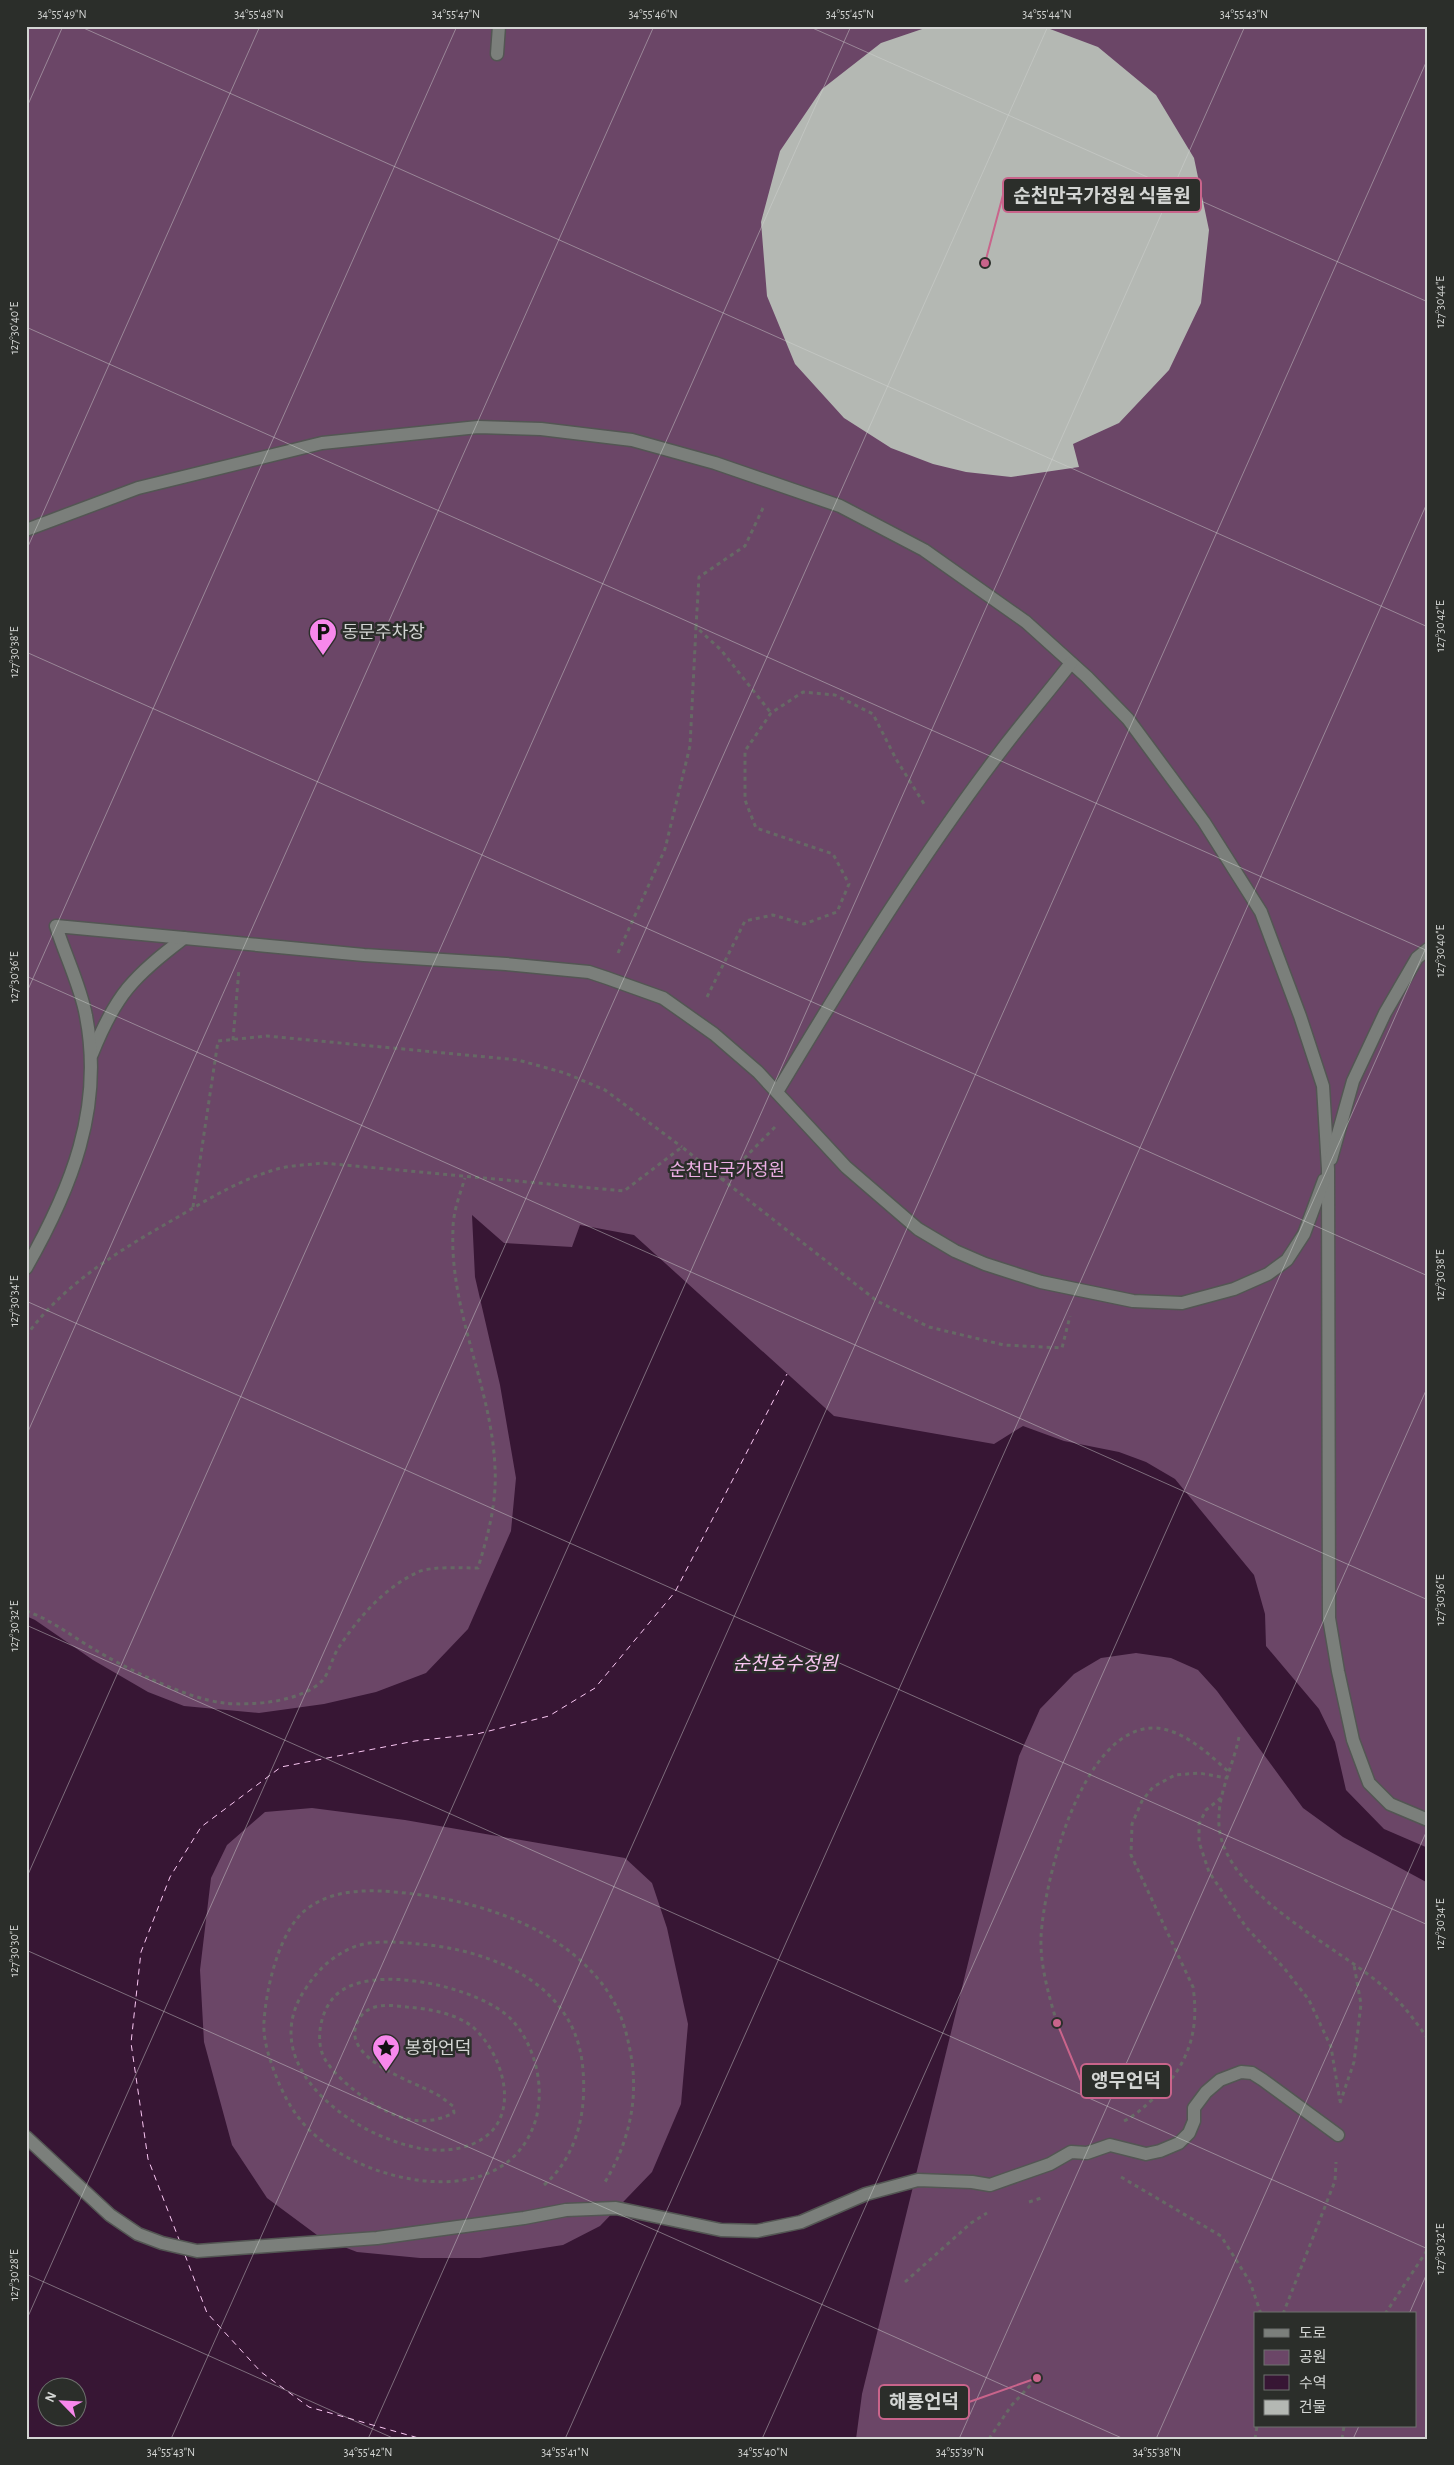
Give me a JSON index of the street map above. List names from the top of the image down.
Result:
{
  "water": ["순천호수정원"],
  "parks": ["순천만국가정원"],
  "places": {
    "other": ["순천만국가정원 식물원", "앵무언덕", "해룡언덕"],
    "parking": ["동문주차장"],
    "place": ["봉화언덕"]
  },
  "legend": [
    "도로",
    "공원",
    "수역",
    "건물"
  ],
  "north": "top left",
  "coordinates": [
    "34°55'49\"N",
    "34°55'48\"N",
    "34°55'47\"N",
    "34°55'46\"N",
    "34°55'45\"N",
    "34°55'44\"N",
    "34°55'43\"N",
    "127°30'44\"E",
    "127°30'40\"E",
    "127°30'42\"E",
    "127°30'38\"E",
    "127°30'36\"E",
    "127°30'34\"E",
    "127°30'32\"E",
    "127°30'30\"E",
    "127°30'28\"E",
    "34°55'42\"N",
    "34°55'41\"N",
    "34°55'40\"N",
    "34°55'39\"N",
    "34°55'38\"N"
  ]
}
